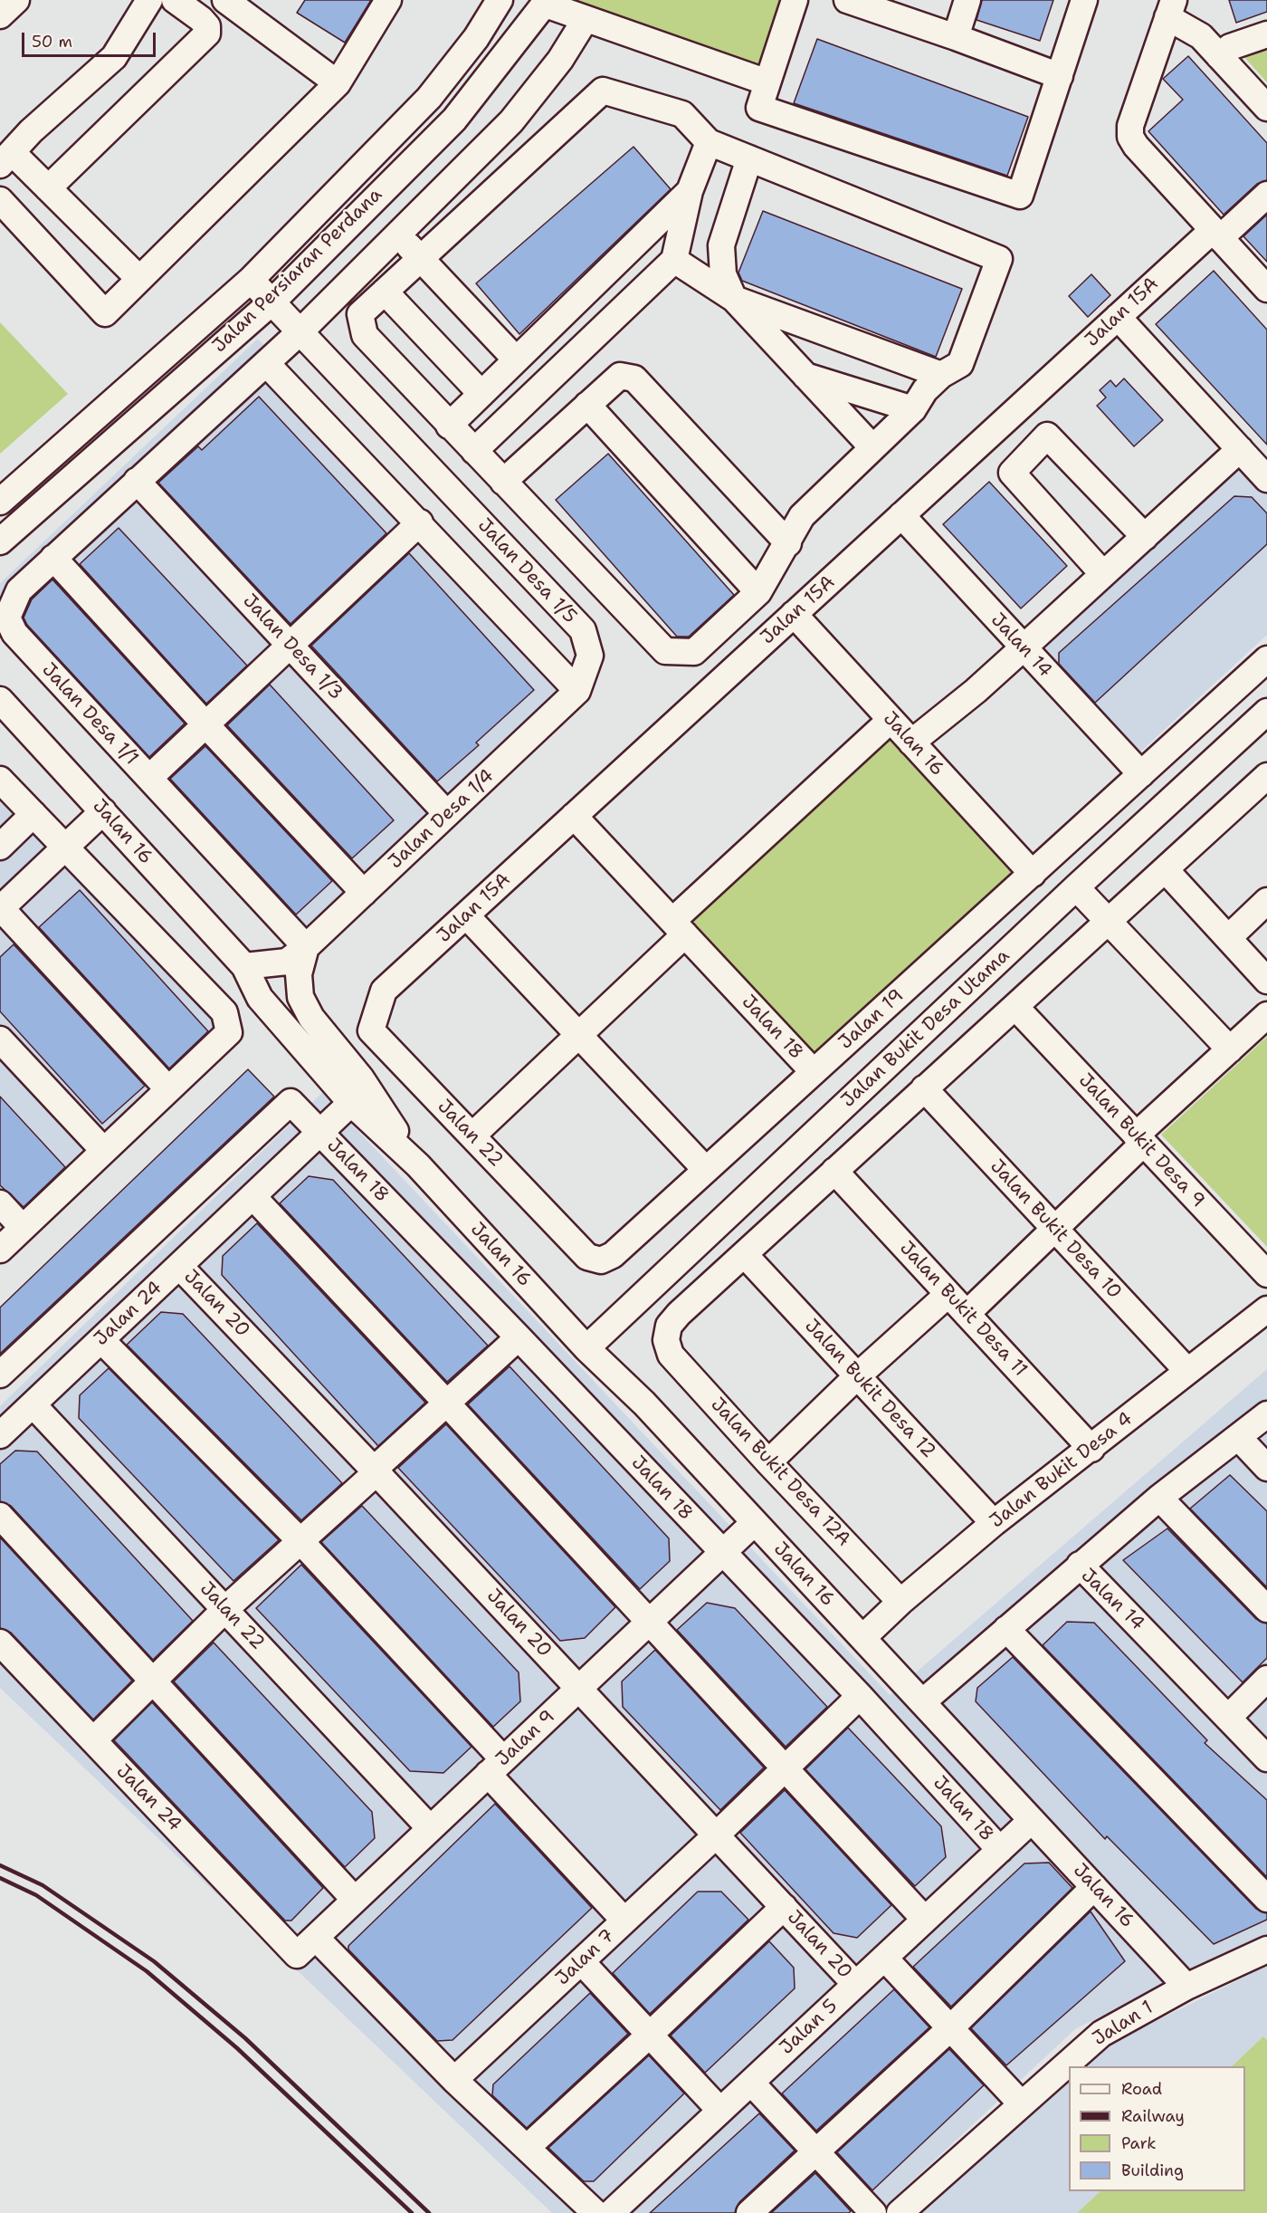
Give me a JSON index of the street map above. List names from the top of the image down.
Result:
{
  "streets": {
    "street": [
      "Jalan Persiaran Perdana",
      "Jalan 15A",
      "Jalan Desa 1/5",
      "Jalan 14",
      "Jalan Desa 1/3",
      "Jalan Desa 1/1",
      "Jalan 16",
      "Jalan Desa 1/4",
      "Jalan 19",
      "Jalan 18",
      "Jalan Bukit Desa Utama",
      "Jalan 22",
      "Jalan Bukit Desa 9",
      "Jalan Bukit Desa 10",
      "Jalan 20",
      "Jalan Bukit Desa 11",
      "Jalan 24",
      "Jalan Bukit Desa 12",
      "Jalan Bukit Desa 4",
      "Jalan Bukit Desa 12A",
      "Jalan 9",
      "Jalan 7",
      "Jalan 1",
      "Jalan 5"
    ]
  },
  "crossings": [
    ["Jalan Persiaran Perdana", "Jalan Desa 1/5"],
    ["Jalan 15A", "Jalan 14"],
    ["Jalan 15A", "Jalan 16"],
    ["Jalan 15A", "Jalan 18"],
    ["Jalan 15A", "Jalan 22"],
    ["Jalan Desa 1/5", "Jalan Desa 1/1"],
    ["Jalan Desa 1/5", "Jalan Desa 1/4"],
    ["Jalan 14", "Jalan 16"],
    ["Jalan 14", "Jalan 19"],
    ["Jalan Desa 1/3", "Jalan Desa 1/1"],
    ["Jalan Desa 1/3", "Jalan Desa 1/4"],
    ["Jalan Desa 1/1", "Jalan 16"],
    ["Jalan Desa 1/1", "Jalan Desa 1/4"],
    ["Jalan 16", "Jalan Desa 1/4"],
    ["Jalan 16", "Jalan 19"],
    ["Jalan 16", "Jalan Bukit Desa Utama"],
    ["Jalan 16", "Jalan 24"],
    ["Jalan 16", "Jalan Bukit Desa 4"],
    ["Jalan 16", "Jalan 9"],
    ["Jalan 16", "Jalan 1"],
    ["Jalan 16", "Jalan 5"],
    ["Jalan 19", "Jalan 18"],
    ["Jalan 19", "Jalan 22"],
    ["Jalan 18", "Jalan 24"],
    ["Jalan 18", "Jalan 9"],
    ["Jalan 18", "Jalan 7"],
    ["Jalan 18", "Jalan 5"],
    ["Jalan 22", "Jalan 24"],
    ["Jalan 22", "Jalan 9"],
    ["Jalan Bukit Desa 10", "Jalan Bukit Desa 4"],
    ["Jalan 20", "Jalan 24"],
    ["Jalan 20", "Jalan 9"],
    ["Jalan 20", "Jalan 7"],
    ["Jalan 20", "Jalan 5"],
    ["Jalan Bukit Desa 11", "Jalan Bukit Desa 4"],
    ["Jalan 24", "Jalan 9"],
    ["Jalan Bukit Desa 12", "Jalan Bukit Desa 4"],
    ["Jalan Bukit Desa 12", "Jalan Bukit Desa 12A"],
    ["Jalan Bukit Desa 4", "Jalan Bukit Desa 12A"]
  ],
  "legend": [
    "Road",
    "Railway",
    "Park",
    "Building"
  ],
  "scale_bar": "50 m"
}
